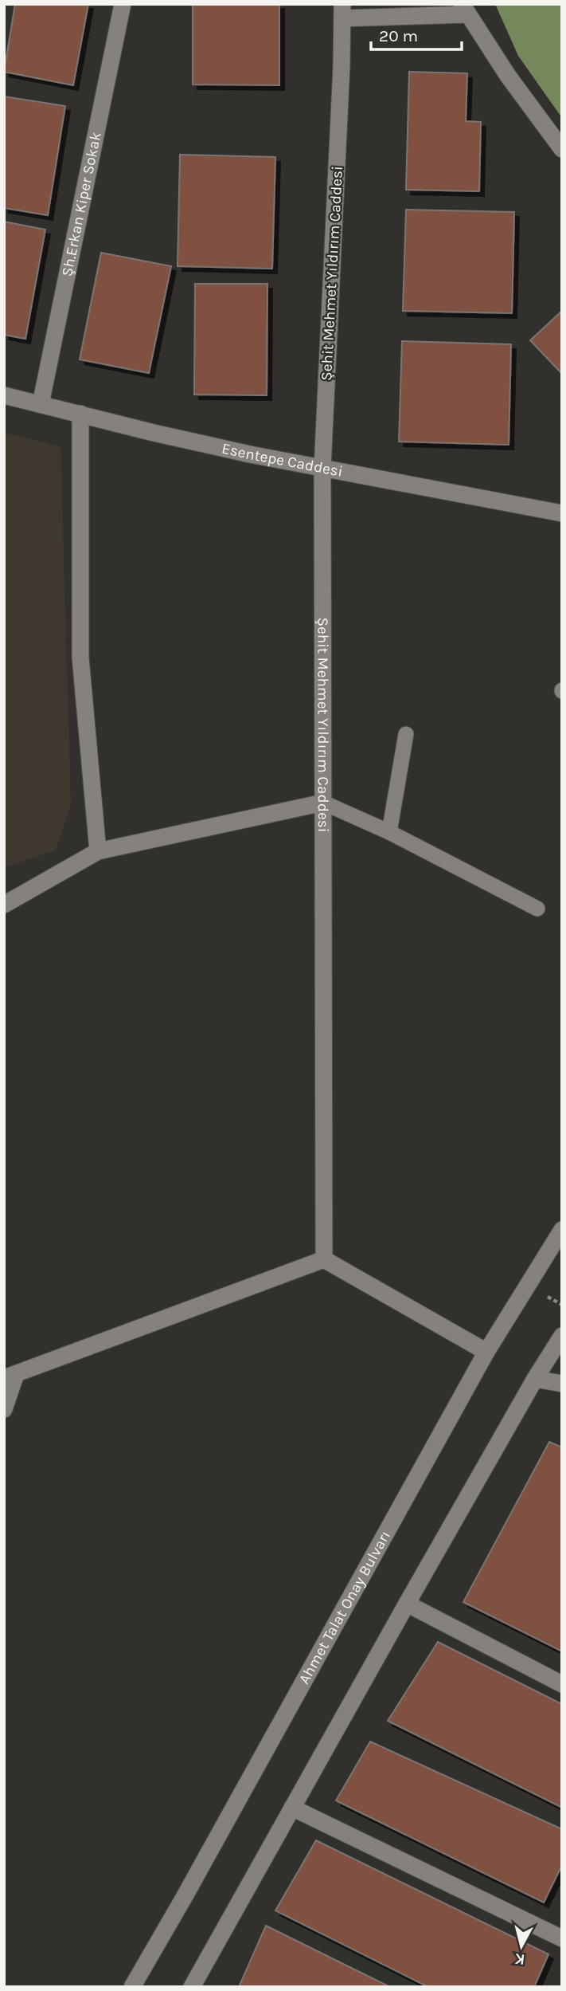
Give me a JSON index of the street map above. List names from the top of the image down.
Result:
{
  "streets": {
    "street": [
      "Şh.Erkan Kiper Sokak",
      "Şehit Mehmet Yıldırım Caddesi",
      "Esentepe Caddesi",
      "Ahmet Talat Onay Bulvarı"
    ]
  },
  "crossings": [
    ["Şh.Erkan Kiper Sokak", "Esentepe Caddesi"],
    ["Şehit Mehmet Yıldırım Caddesi", "Esentepe Caddesi"]
  ],
  "scale_bar": "20 m",
  "north": "bottom"
}
